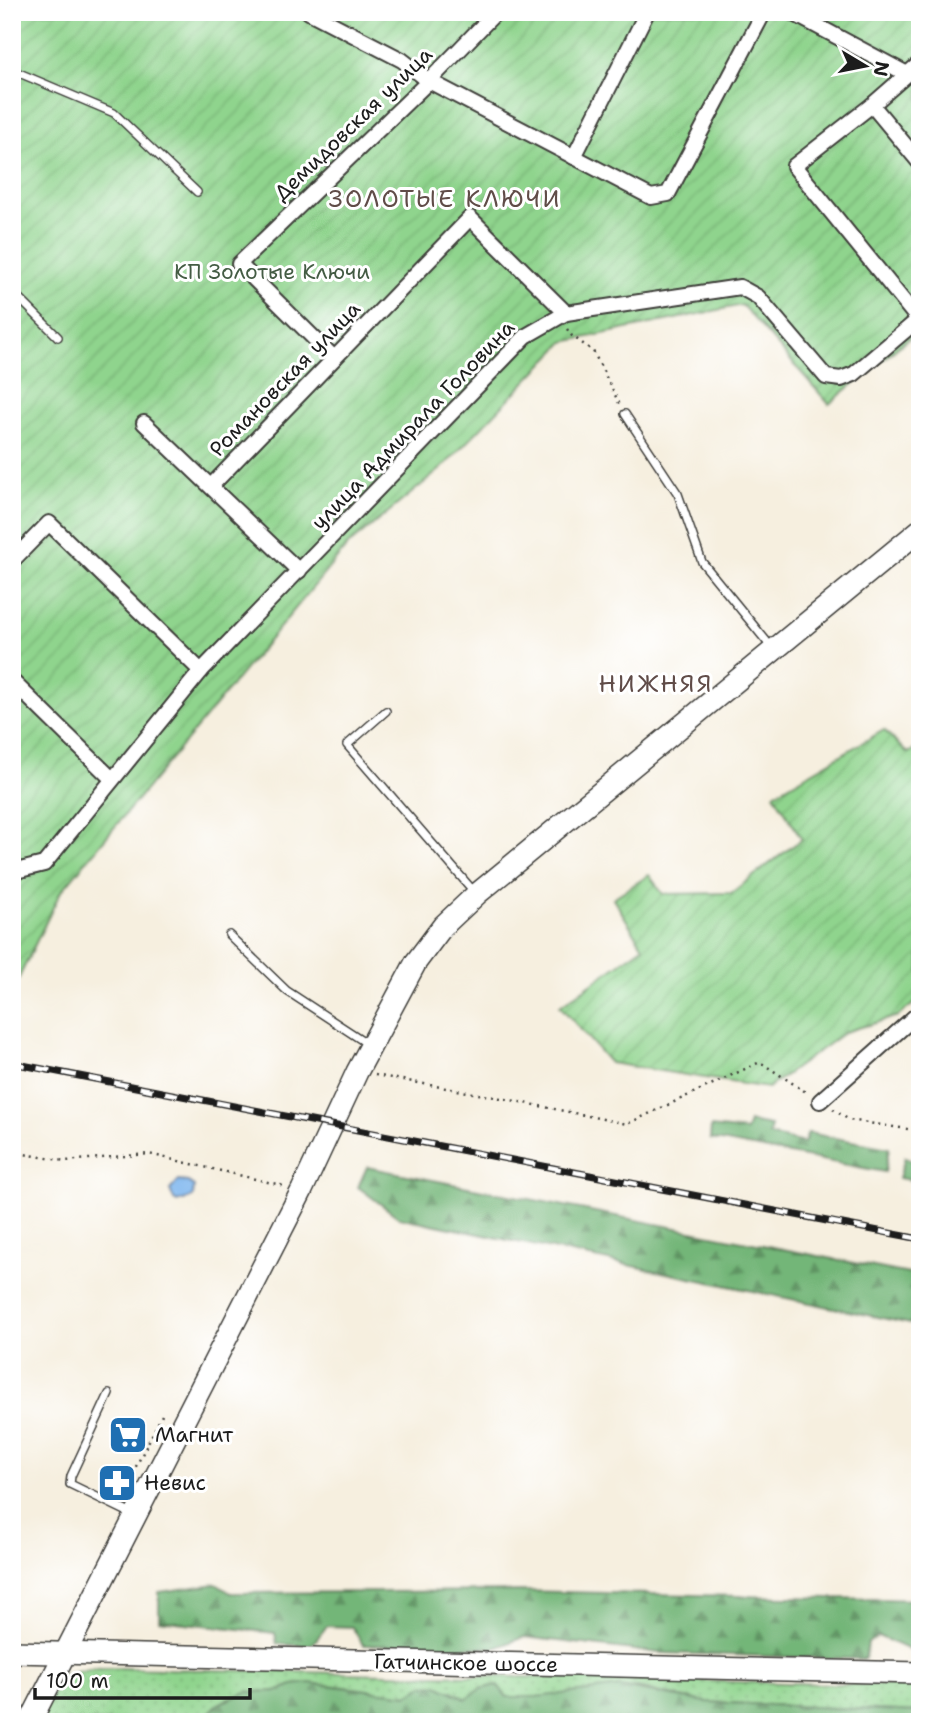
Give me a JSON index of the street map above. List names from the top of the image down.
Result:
{
  "streets": {
    "street": [
      "Демидовская улица",
      "Романовская улица",
      "улица Адмирала Головина",
      "Гатчинское шоссе"
    ]
  },
  "crossings": [
    ["Демидовская улица", "Романовская улица"],
    ["Романовская улица", "улица Адмирала Головина"]
  ],
  "districts": ["ЗОЛОТЫЕ КЛЮЧИ", "НИЖНЯЯ"],
  "parks": ["КП Золотые Ключи"],
  "places": {
    "supermarket": ["Магнит"],
    "pharmacy": ["Невис"]
  },
  "scale_bar": "100 m",
  "north": "right"
}
